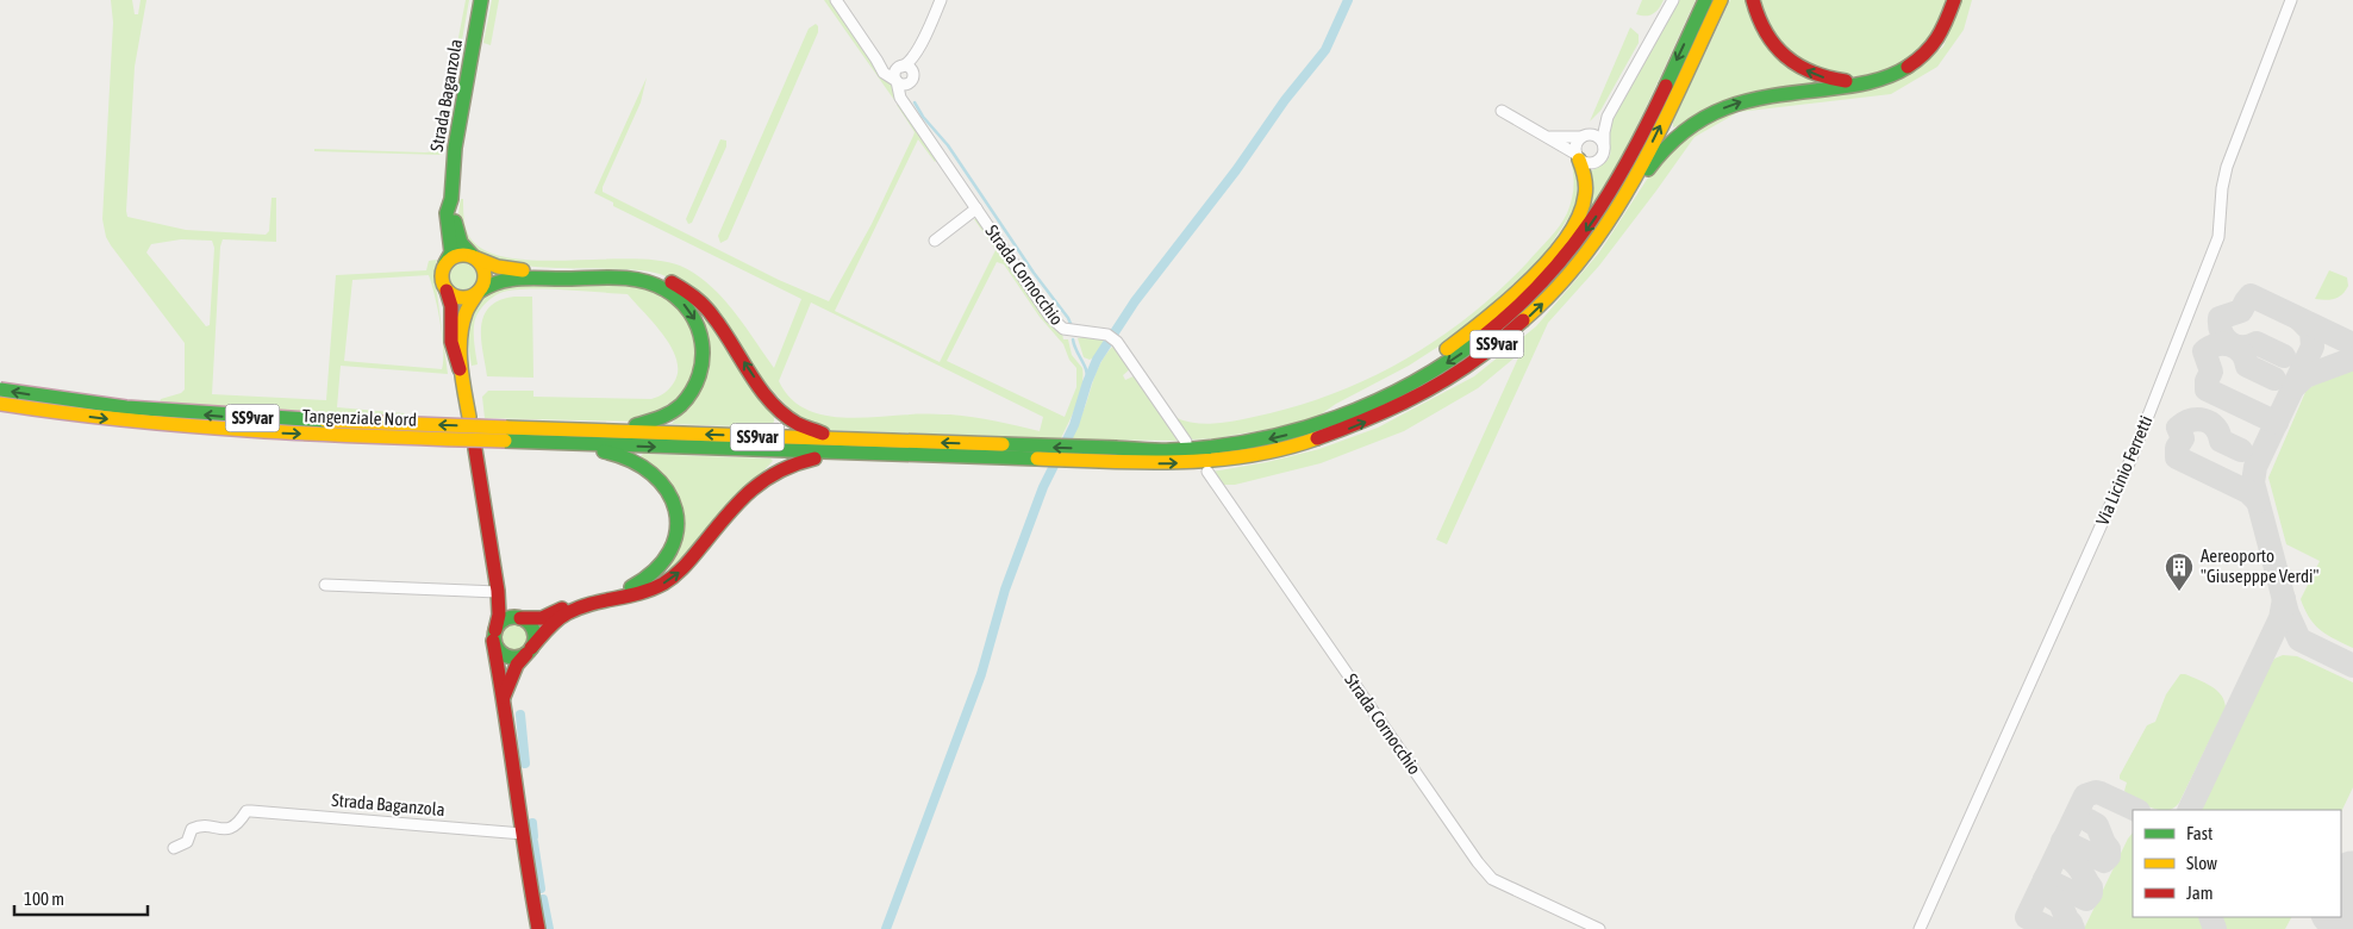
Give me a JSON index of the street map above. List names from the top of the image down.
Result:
{
  "streets": {
    "main road": ["Strada Baganzola", "SS9var", "Tangenziale Nord"],
    "street": ["Strada Cornocchio", "Via Licinio Ferretti"]
  },
  "crossings": [
    ["SS9var", "Tangenziale Nord"]
  ],
  "places": {
    "building": ["Aereoporto \"Giusepppe Verdi\""]
  },
  "legend": ["Fast", "Slow", "Jam"],
  "scale_bar": "100 m"
}
